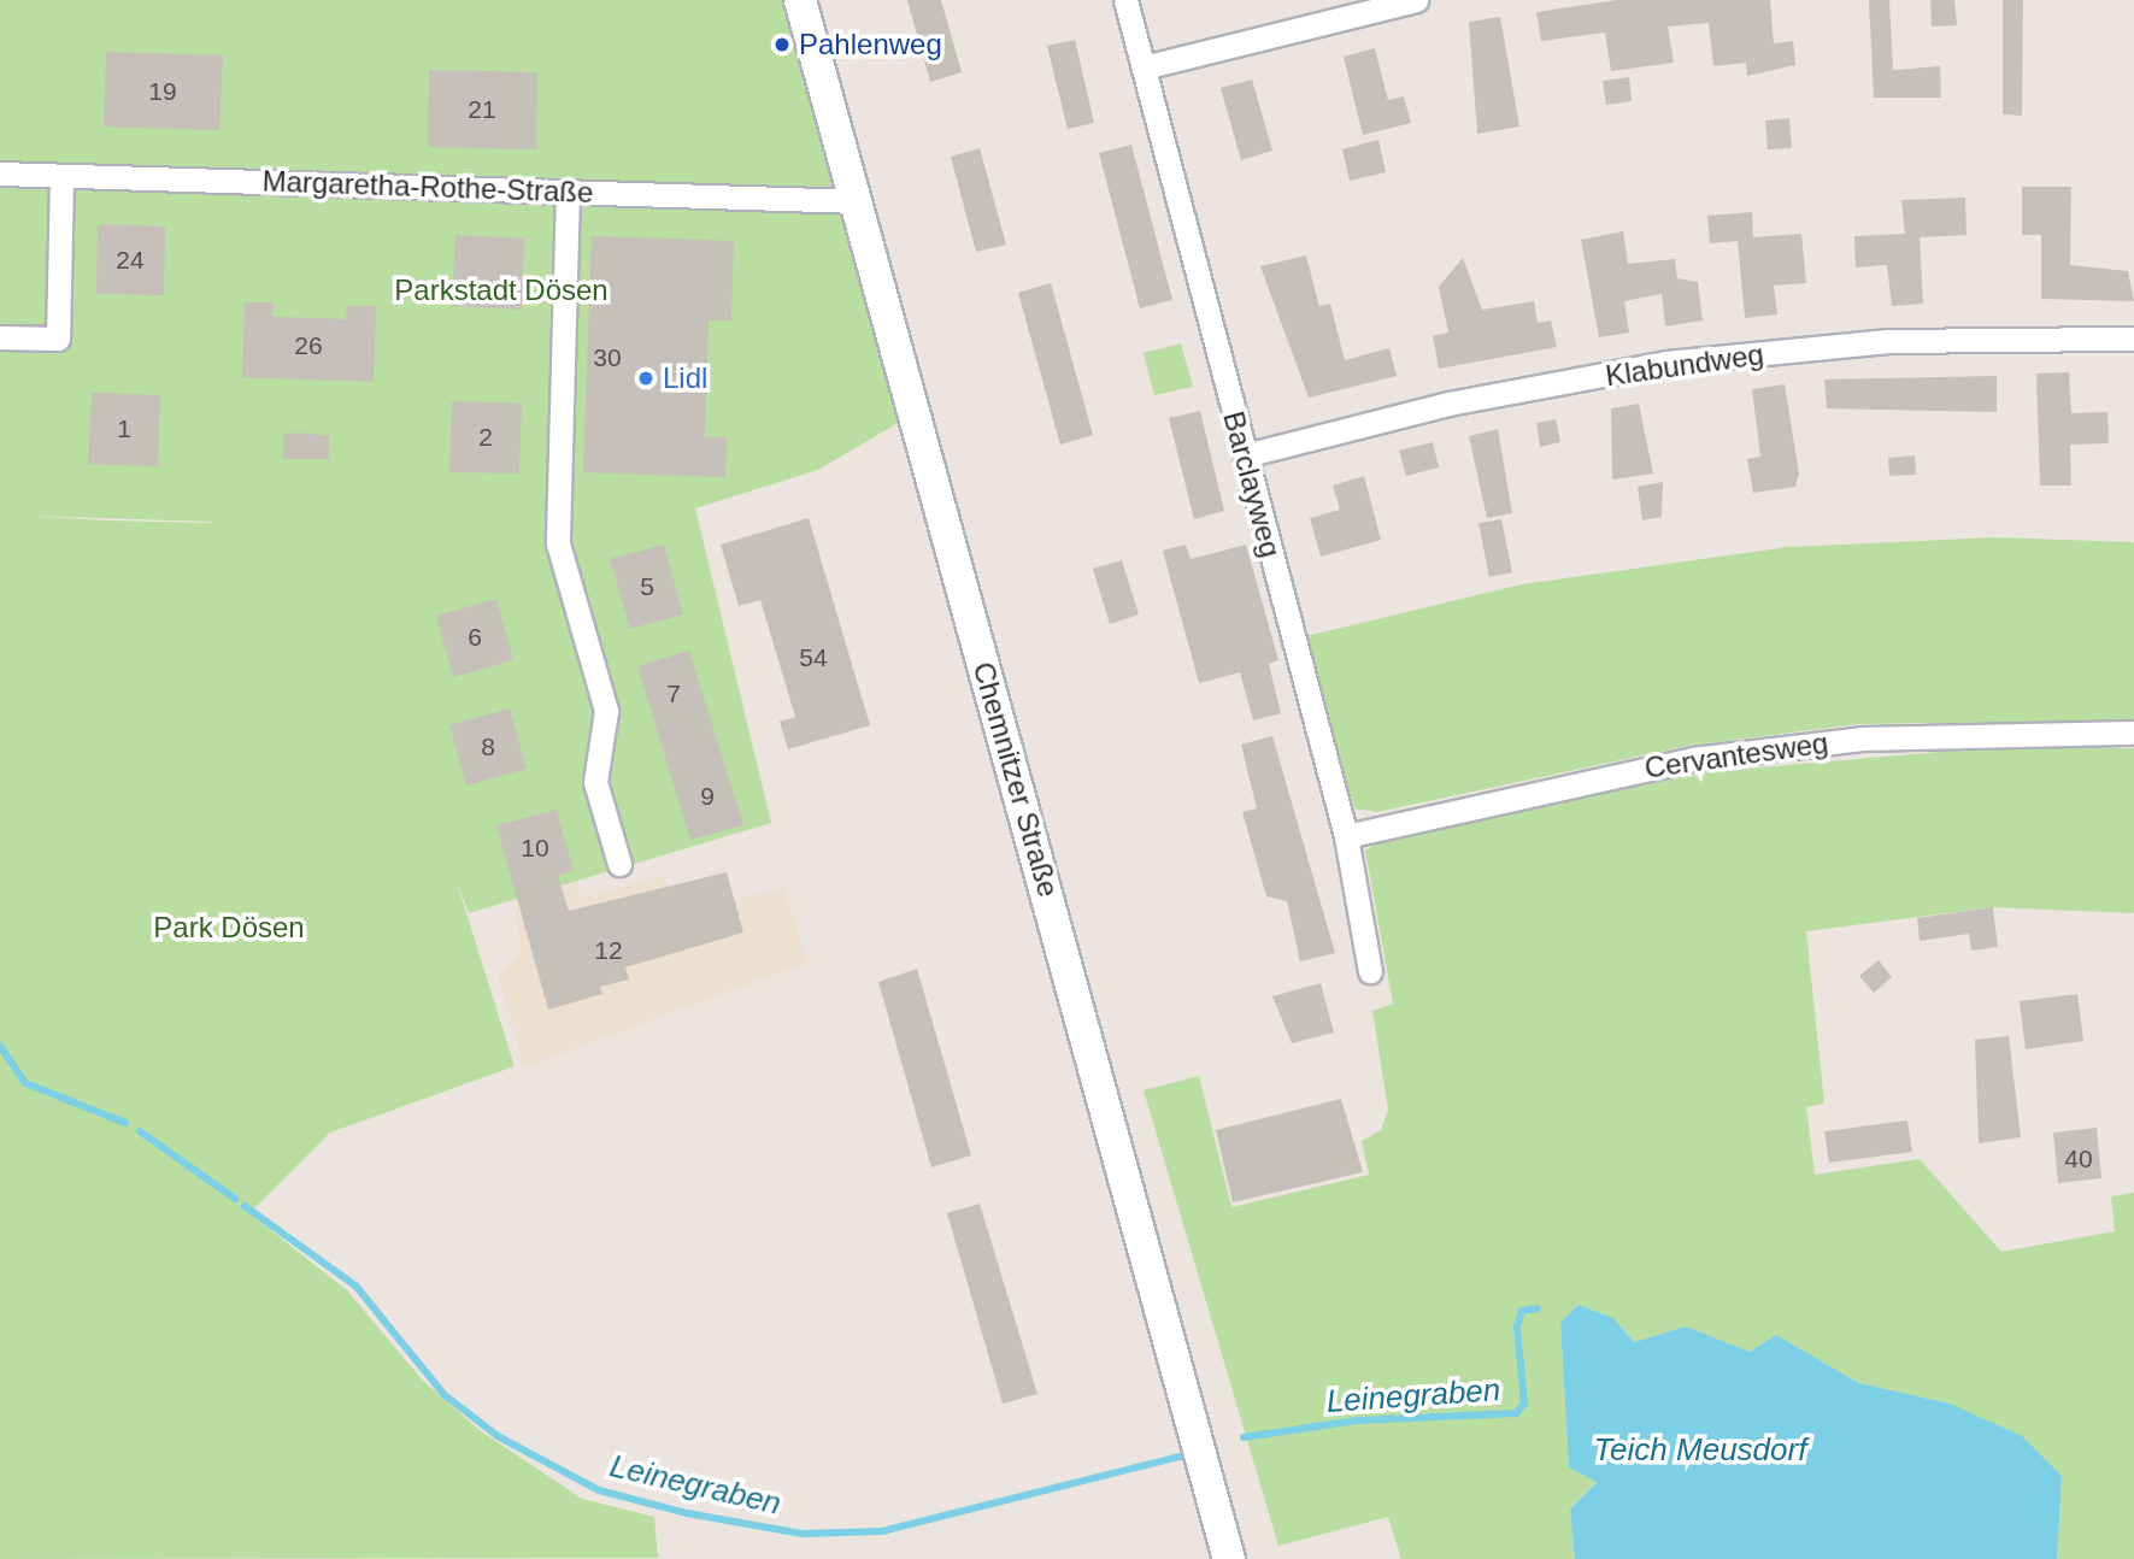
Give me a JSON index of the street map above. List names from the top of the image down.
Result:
{
  "streets": {
    "main road": ["Chemnitzer Straße"],
    "street": [
      "Margaretha-Rothe-Straße",
      "Klabundweg",
      "Barclayweg",
      "Cervantesweg"
    ]
  },
  "crossings": [
    ["Margaretha-Rothe-Straße", "Chemnitzer Straße"],
    ["Klabundweg", "Barclayweg"],
    ["Barclayweg", "Cervantesweg"]
  ],
  "water": ["Leinegraben", "Teich Meusdorf"],
  "parks": ["Parkstadt Dösen", "Park Dösen"],
  "places": ["Pahlenweg", "Lidl"],
  "house_numbers": [
    "19",
    "21",
    "24",
    "26",
    "30",
    "1",
    "2",
    "5",
    "6",
    "54",
    "7",
    "8",
    "9",
    "10",
    "12",
    "40"
  ]
}
